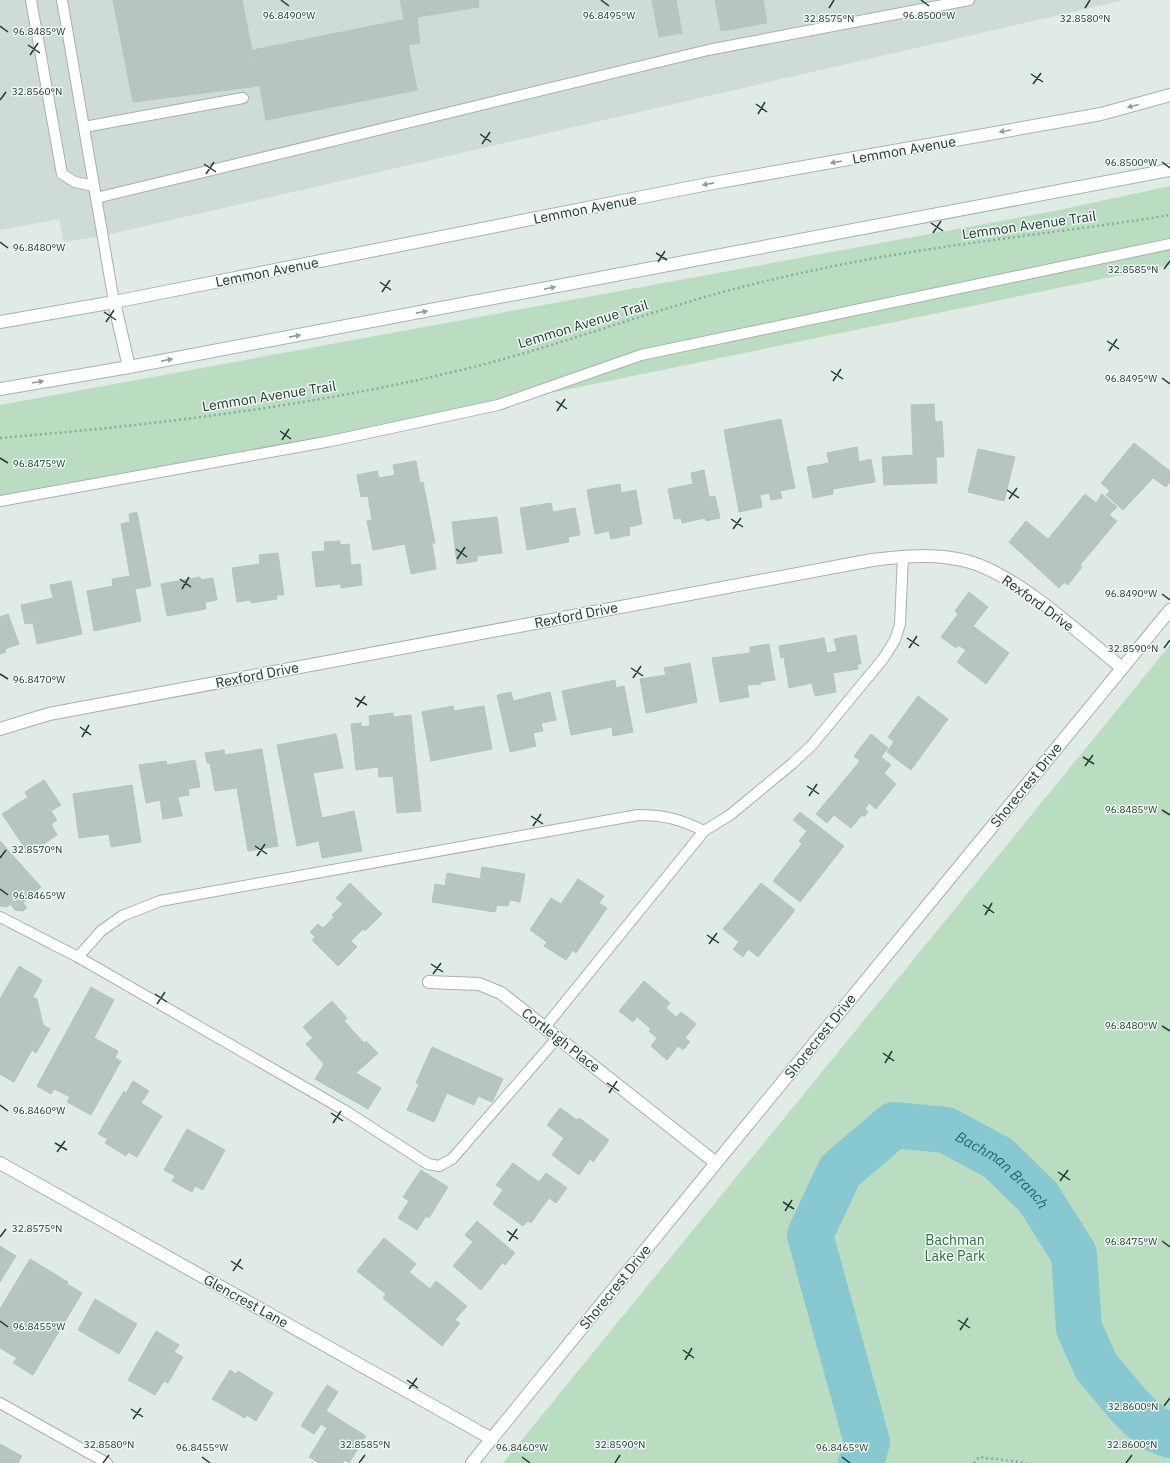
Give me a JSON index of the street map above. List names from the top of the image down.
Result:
{
  "streets": {
    "street": [
      "Lemmon Avenue",
      "Rexford Drive",
      "Shorecrest Drive",
      "Cortleigh Place",
      "Glencrest Lane"
    ],
    "path": ["Lemmon Avenue Trail"]
  },
  "crossings": [
    ["Rexford Drive", "Shorecrest Drive"],
    ["Shorecrest Drive", "Cortleigh Place"],
    ["Shorecrest Drive", "Glencrest Lane"]
  ],
  "water": ["Bachman Branch"],
  "parks": ["Bachman Lake Park"],
  "coordinates": [
    "96.8495°W",
    "96.8500°W",
    "96.8490°W",
    "32.8575°N",
    "32.8580°N",
    "96.8485°W",
    "32.8560°N",
    "96.8480°W",
    "32.8585°N",
    "96.8475°W",
    "32.8590°N",
    "96.8470°W",
    "32.8570°N",
    "96.8465°W",
    "96.8460°W",
    "96.8455°W",
    "32.8600°N"
  ]
}
